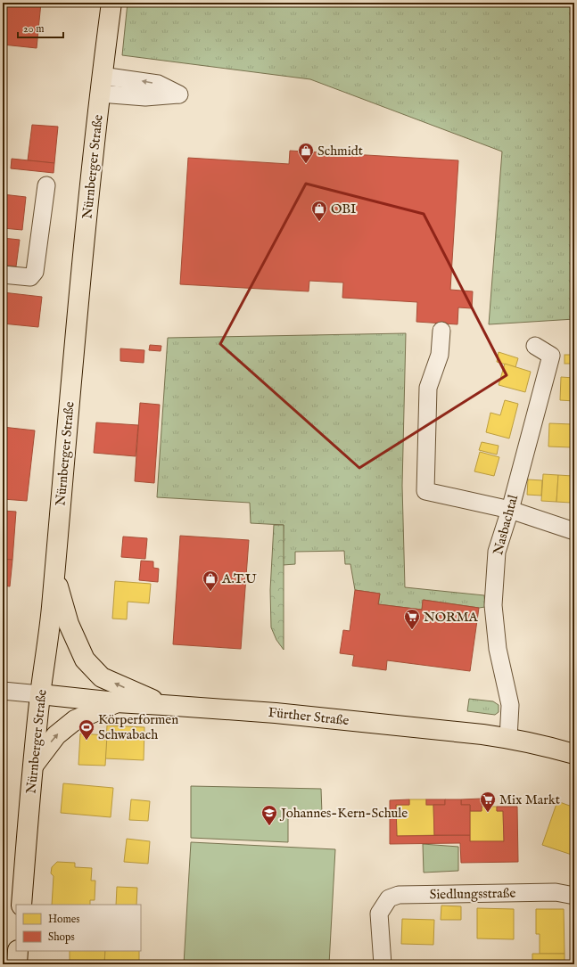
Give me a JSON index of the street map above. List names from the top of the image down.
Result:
{
  "streets": {
    "main road": ["Nürnberger Straße", "Fürther Straße"],
    "street": ["Nasbachtal", "Siedlungsstraße"]
  },
  "crossings": [
    ["Nürnberger Straße", "Fürther Straße"],
    ["Nasbachtal", "Fürther Straße"]
  ],
  "places": {
    "shop": ["Schmidt", "OBI", "A.T.U"],
    "supermarket": ["NORMA", "Mix Markt"],
    "sports": ["Körperformen Schwabach"],
    "school or university": ["Johannes-Kern-Schule"]
  },
  "legend": ["Homes", "Shops"],
  "scale_bar": "20 m"
}
